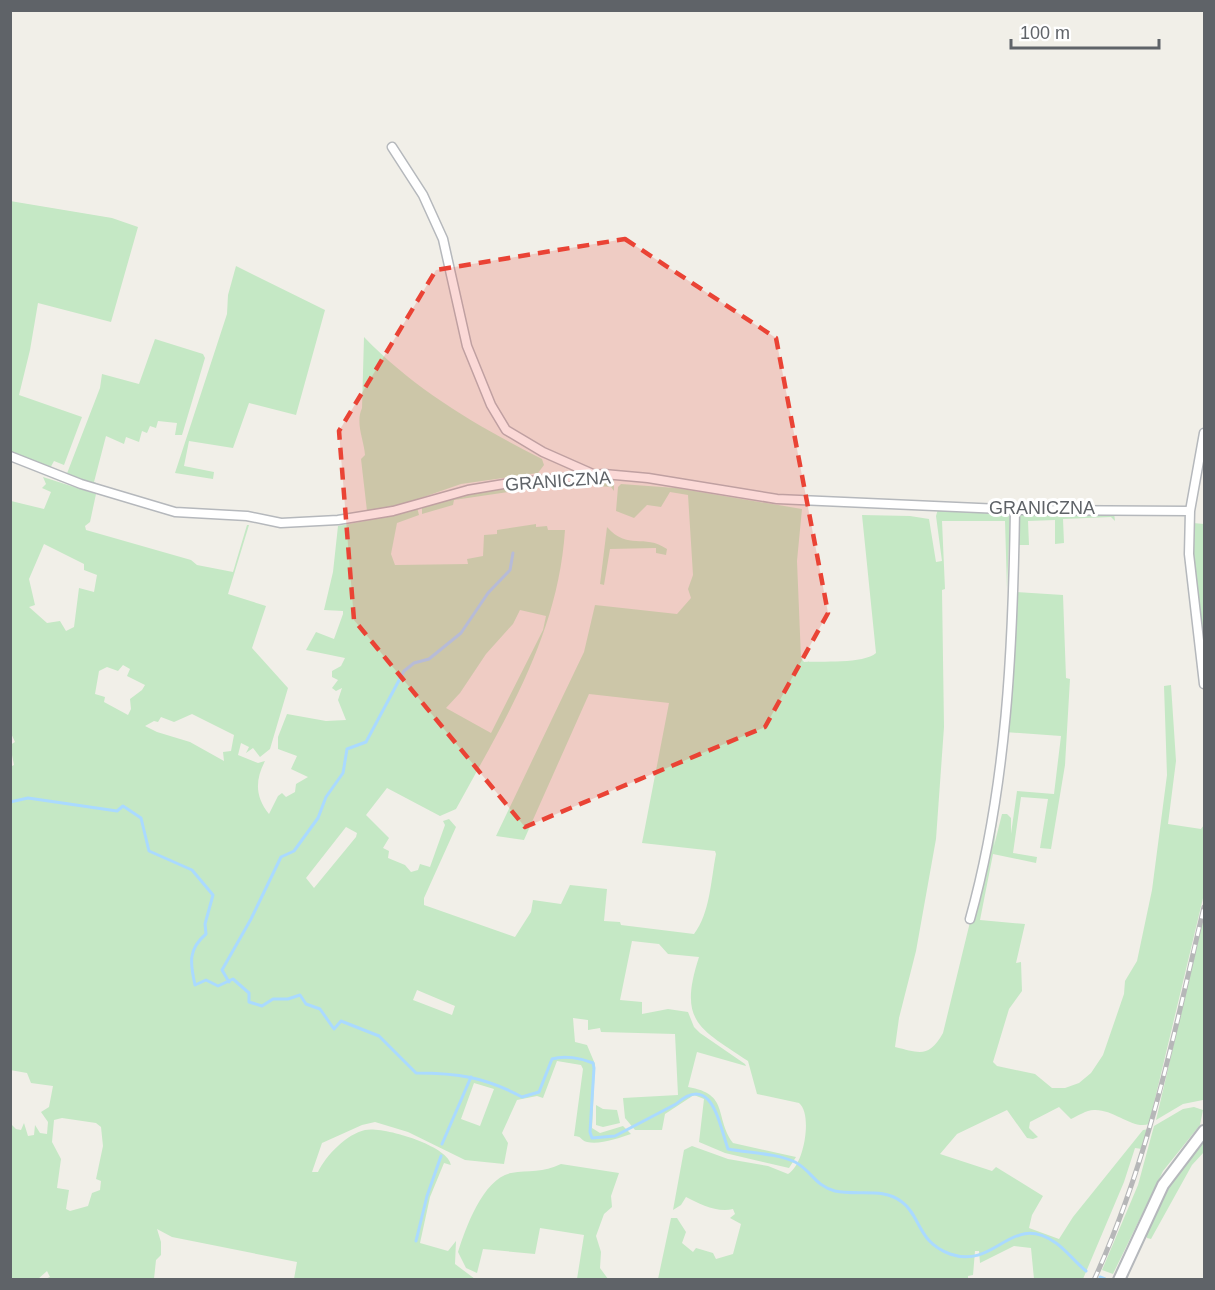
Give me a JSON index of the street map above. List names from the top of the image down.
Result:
{
  "streets": {
    "street": ["GRANICZNA"]
  },
  "scale_bar": "100 m"
}
